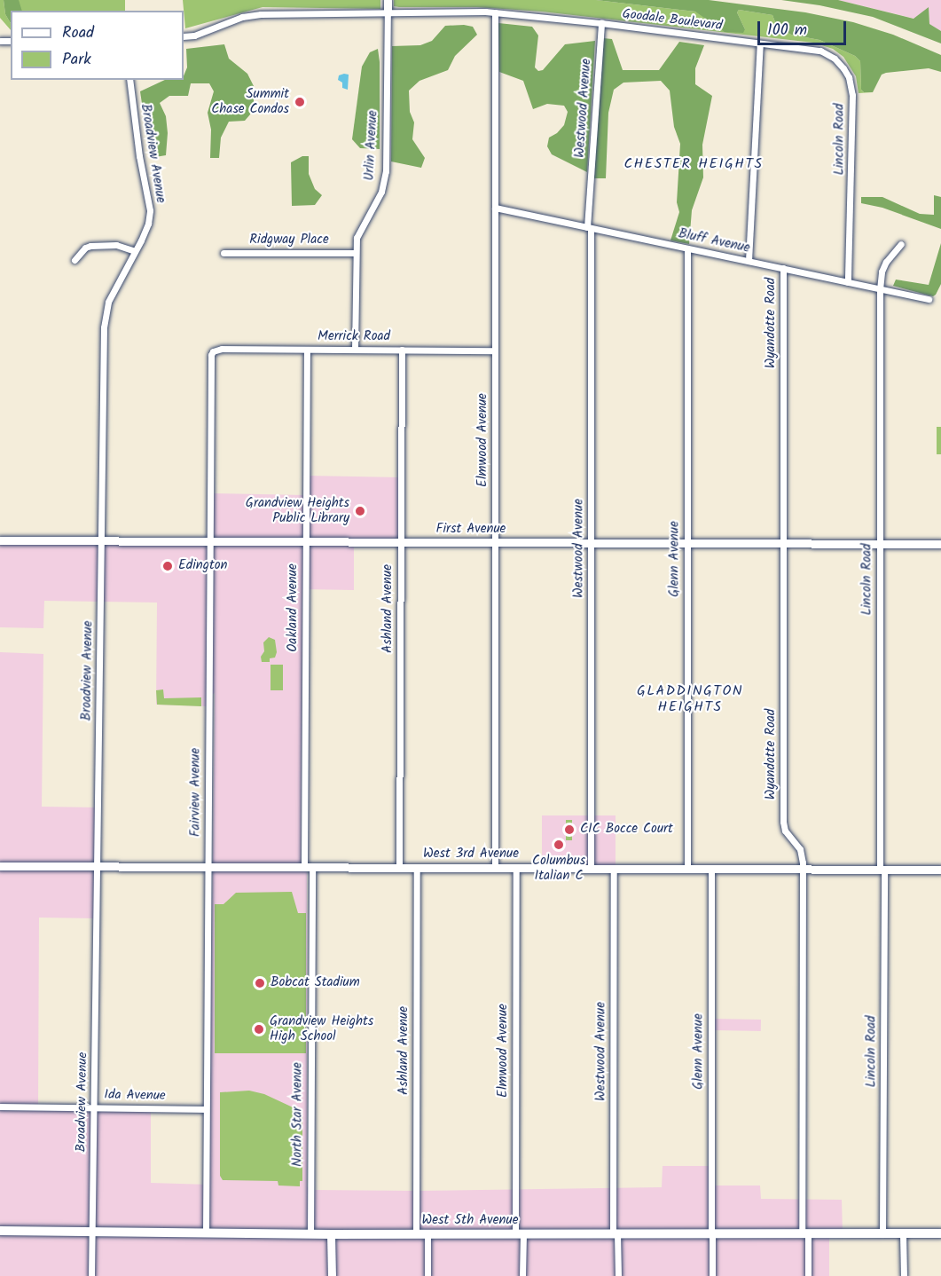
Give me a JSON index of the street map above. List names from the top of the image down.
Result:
{
  "streets": {
    "main road": ["West 5th Avenue"],
    "street": [
      "Goodale Boulevard",
      "Westwood Avenue",
      "Lincoln Road",
      "Urlin Avenue",
      "Broadview Avenue",
      "Ridgway Place",
      "Bluff Avenue",
      "Wyandotte Road",
      "Merrick Road",
      "Elmwood Avenue",
      "First Avenue",
      "Glenn Avenue",
      "Oakland Avenue",
      "Ashland Avenue",
      "Fairview Avenue",
      "West 3rd Avenue",
      "Ida Avenue",
      "North Star Avenue"
    ]
  },
  "crossings": [
    ["Goodale Boulevard", "Westwood Avenue"],
    ["Goodale Boulevard", "Lincoln Road"],
    ["Goodale Boulevard", "Urlin Avenue"],
    ["Goodale Boulevard", "Elmwood Avenue"],
    ["Westwood Avenue", "Bluff Avenue"],
    ["Westwood Avenue", "First Avenue"],
    ["Westwood Avenue", "West 3rd Avenue"],
    ["Westwood Avenue", "West 5th Avenue"],
    ["Lincoln Road", "Bluff Avenue"],
    ["Lincoln Road", "First Avenue"],
    ["Lincoln Road", "West 3rd Avenue"],
    ["Lincoln Road", "West 5th Avenue"],
    ["Urlin Avenue", "Ridgway Place"],
    ["Urlin Avenue", "Merrick Road"],
    ["Broadview Avenue", "First Avenue"],
    ["Broadview Avenue", "West 3rd Avenue"],
    ["Broadview Avenue", "Ida Avenue"],
    ["Broadview Avenue", "West 5th Avenue"],
    ["Bluff Avenue", "Wyandotte Road"],
    ["Bluff Avenue", "Elmwood Avenue"],
    ["Bluff Avenue", "Glenn Avenue"],
    ["Wyandotte Road", "First Avenue"],
    ["Wyandotte Road", "West 3rd Avenue"],
    ["Wyandotte Road", "West 5th Avenue"],
    ["Merrick Road", "Elmwood Avenue"],
    ["Merrick Road", "Oakland Avenue"],
    ["Merrick Road", "Ashland Avenue"],
    ["Merrick Road", "Fairview Avenue"],
    ["Elmwood Avenue", "First Avenue"],
    ["Elmwood Avenue", "West 3rd Avenue"],
    ["Elmwood Avenue", "West 5th Avenue"],
    ["First Avenue", "Glenn Avenue"],
    ["First Avenue", "Oakland Avenue"],
    ["First Avenue", "Ashland Avenue"],
    ["First Avenue", "Fairview Avenue"],
    ["Glenn Avenue", "West 3rd Avenue"],
    ["Glenn Avenue", "West 5th Avenue"],
    ["Oakland Avenue", "West 3rd Avenue"],
    ["Oakland Avenue", "North Star Avenue"],
    ["Ashland Avenue", "West 3rd Avenue"],
    ["Ashland Avenue", "West 5th Avenue"],
    ["Fairview Avenue", "West 3rd Avenue"],
    ["Fairview Avenue", "Ida Avenue"],
    ["Fairview Avenue", "West 5th Avenue"],
    ["West 3rd Avenue", "North Star Avenue"],
    ["North Star Avenue", "West 5th Avenue"]
  ],
  "districts": ["CHESTER HEIGHTS", "GLADDINGTON HEIGHTS"],
  "places": [
    "Summit Chase Condos",
    "Grandview Heights Public Library",
    "Edington",
    "CIC Bocce Court",
    "Columbus Italian C",
    "Bobcat Stadium",
    "Grandview Heights High School"
  ],
  "legend": ["Road", "Park"],
  "scale_bar": "100 m"
}
